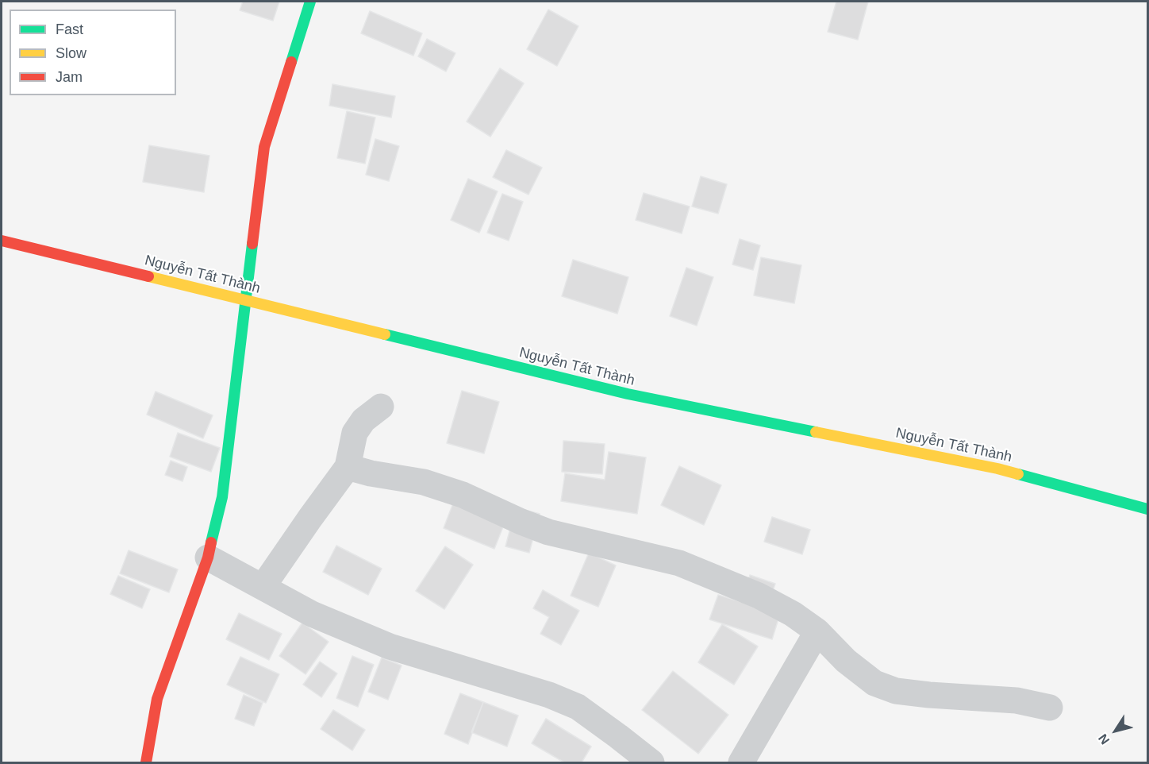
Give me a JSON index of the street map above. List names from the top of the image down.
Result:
{
  "streets": {
    "main road": ["Nguyễn Tất Thành"]
  },
  "legend": ["Fast", "Slow", "Jam"],
  "north": "bottom left"
}
